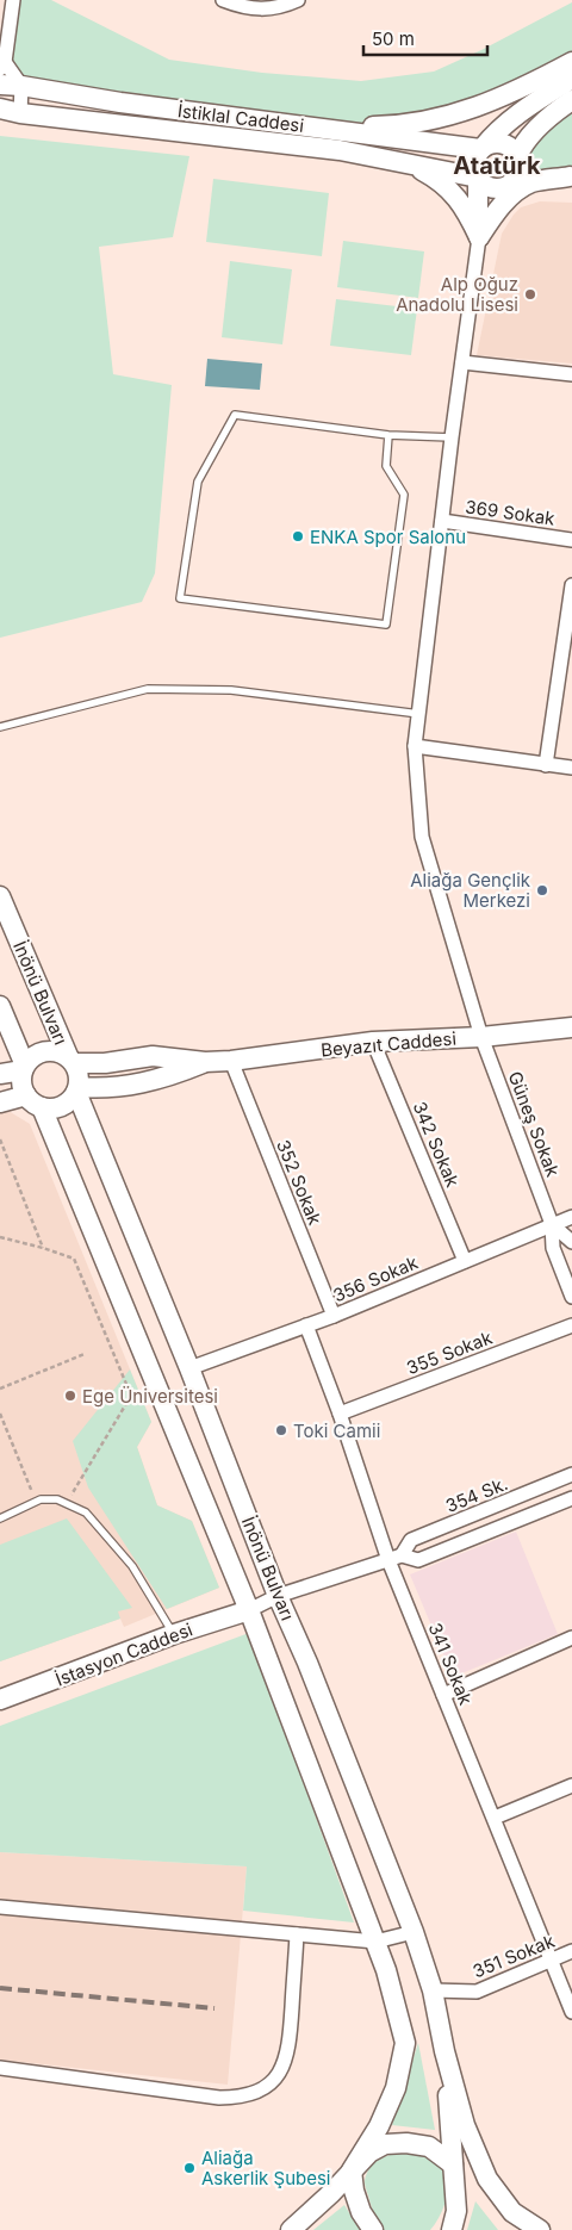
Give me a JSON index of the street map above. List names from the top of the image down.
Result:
{
  "streets": {
    "street": [
      "İstiklal Caddesi",
      "369 Sokak",
      "İnönü Bulvarı",
      "Beyazıt Caddesi",
      "Güneş Sokak",
      "342 Sokak",
      "352 Sokak",
      "356 Sokak",
      "355 Sokak",
      "354 Sk.",
      "İstasyon Caddesi",
      "341 Sokak",
      "351 Sokak"
    ]
  },
  "crossings": [
    ["369 Sokak", "Güneş Sokak"],
    ["İnönü Bulvarı", "Beyazıt Caddesi"],
    ["İnönü Bulvarı", "356 Sokak"],
    ["İnönü Bulvarı", "354 Sk."],
    ["İnönü Bulvarı", "İstasyon Caddesi"],
    ["İnönü Bulvarı", "351 Sokak"],
    ["Beyazıt Caddesi", "Güneş Sokak"],
    ["Beyazıt Caddesi", "342 Sokak"],
    ["Beyazıt Caddesi", "352 Sokak"],
    ["Güneş Sokak", "356 Sokak"],
    ["342 Sokak", "356 Sokak"],
    ["352 Sokak", "356 Sokak"],
    ["356 Sokak", "341 Sokak"],
    ["355 Sokak", "341 Sokak"],
    ["354 Sk.", "İstasyon Caddesi"],
    ["354 Sk.", "341 Sokak"],
    ["341 Sokak", "351 Sokak"]
  ],
  "districts": ["Atatürk"],
  "places": [
    "Alp Oğuz Anadolu Lisesi",
    "ENKA Spor Salonu",
    "Aliağa Gençlik Merkezi",
    "Ege Üniversitesi",
    "Toki Camii",
    "Aliağa Askerlik Şubesi"
  ],
  "scale_bar": "50 m"
}
